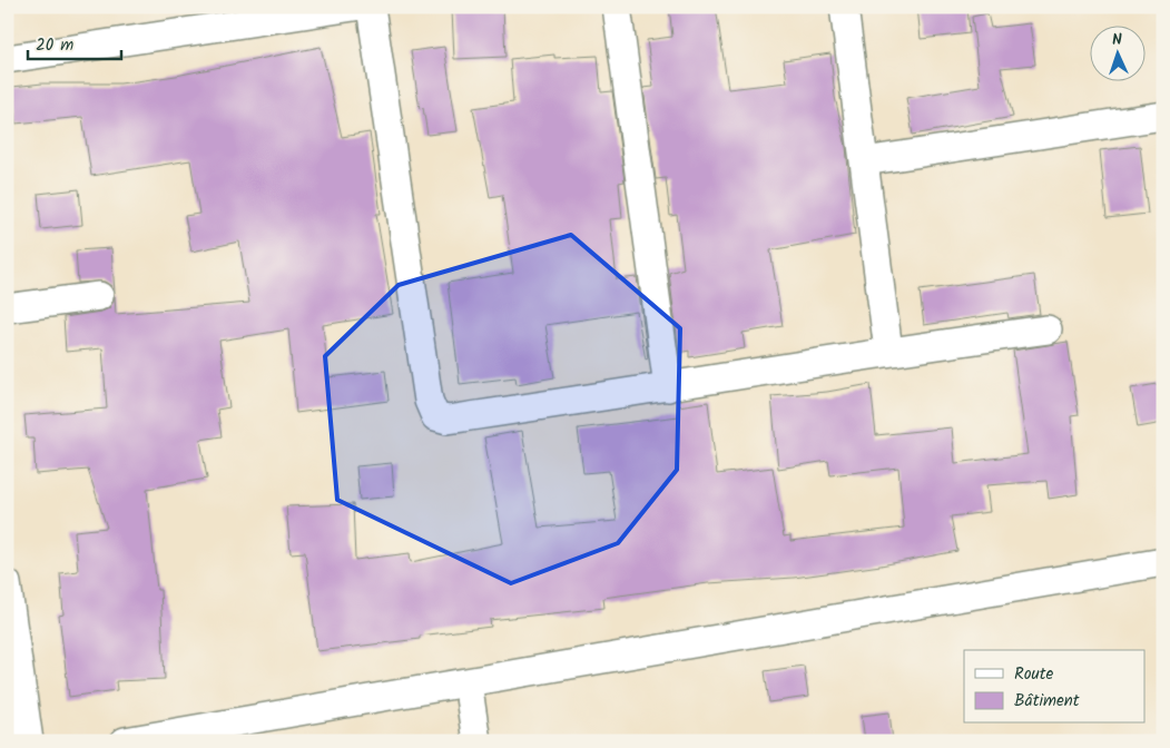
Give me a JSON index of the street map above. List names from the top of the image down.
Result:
{
  "legend": ["Route", "Bâtiment"],
  "scale_bar": "20 m",
  "north": "top"
}
